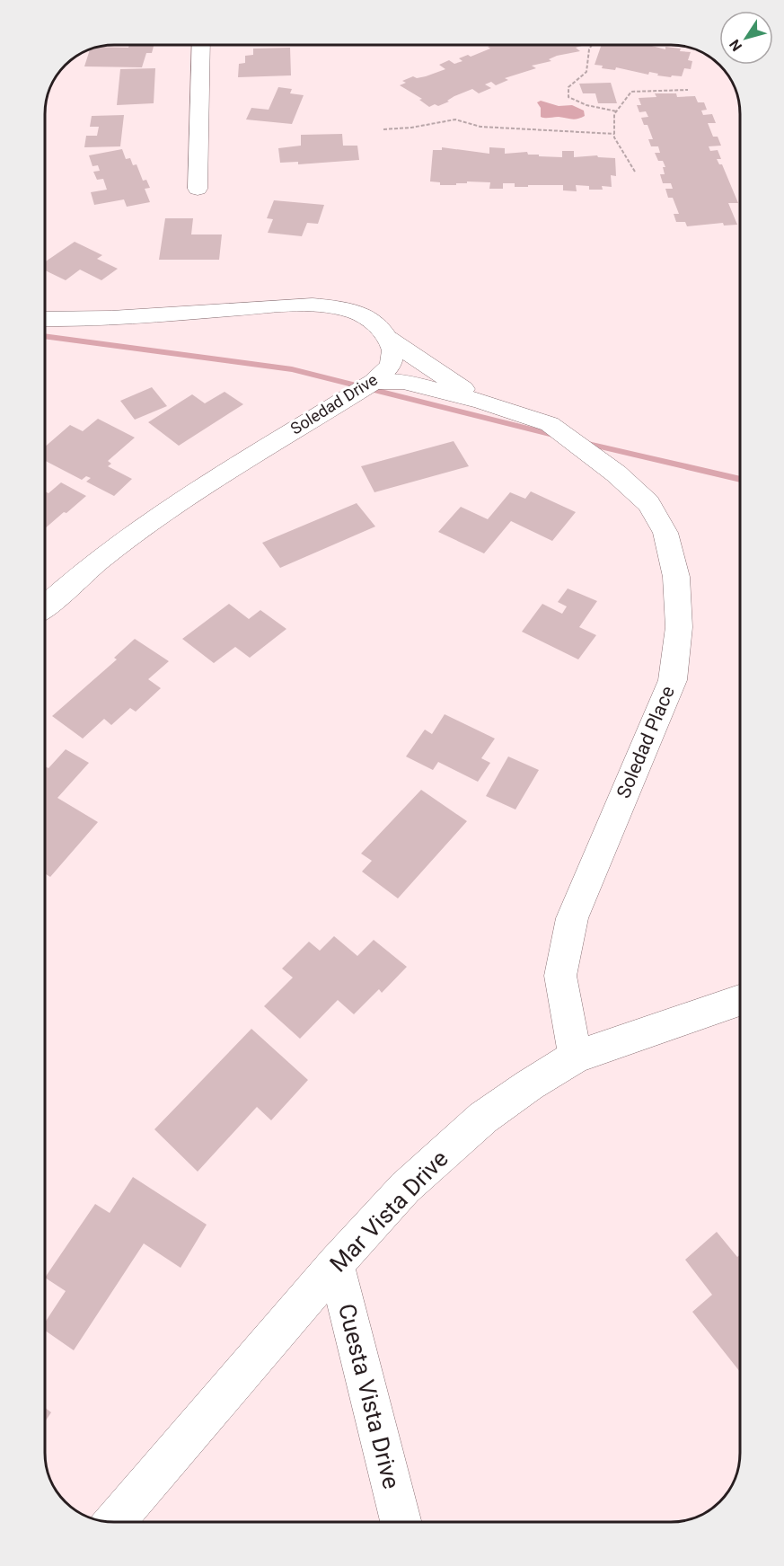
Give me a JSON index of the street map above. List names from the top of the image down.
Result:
{
  "streets": {
    "street": [
      "Soledad Drive",
      "Soledad Place",
      "Mar Vista Drive",
      "Cuesta Vista Drive"
    ]
  },
  "crossings": [
    ["Soledad Drive", "Soledad Place"],
    ["Soledad Place", "Mar Vista Drive"],
    ["Mar Vista Drive", "Cuesta Vista Drive"]
  ],
  "north": "bottom left"
}
